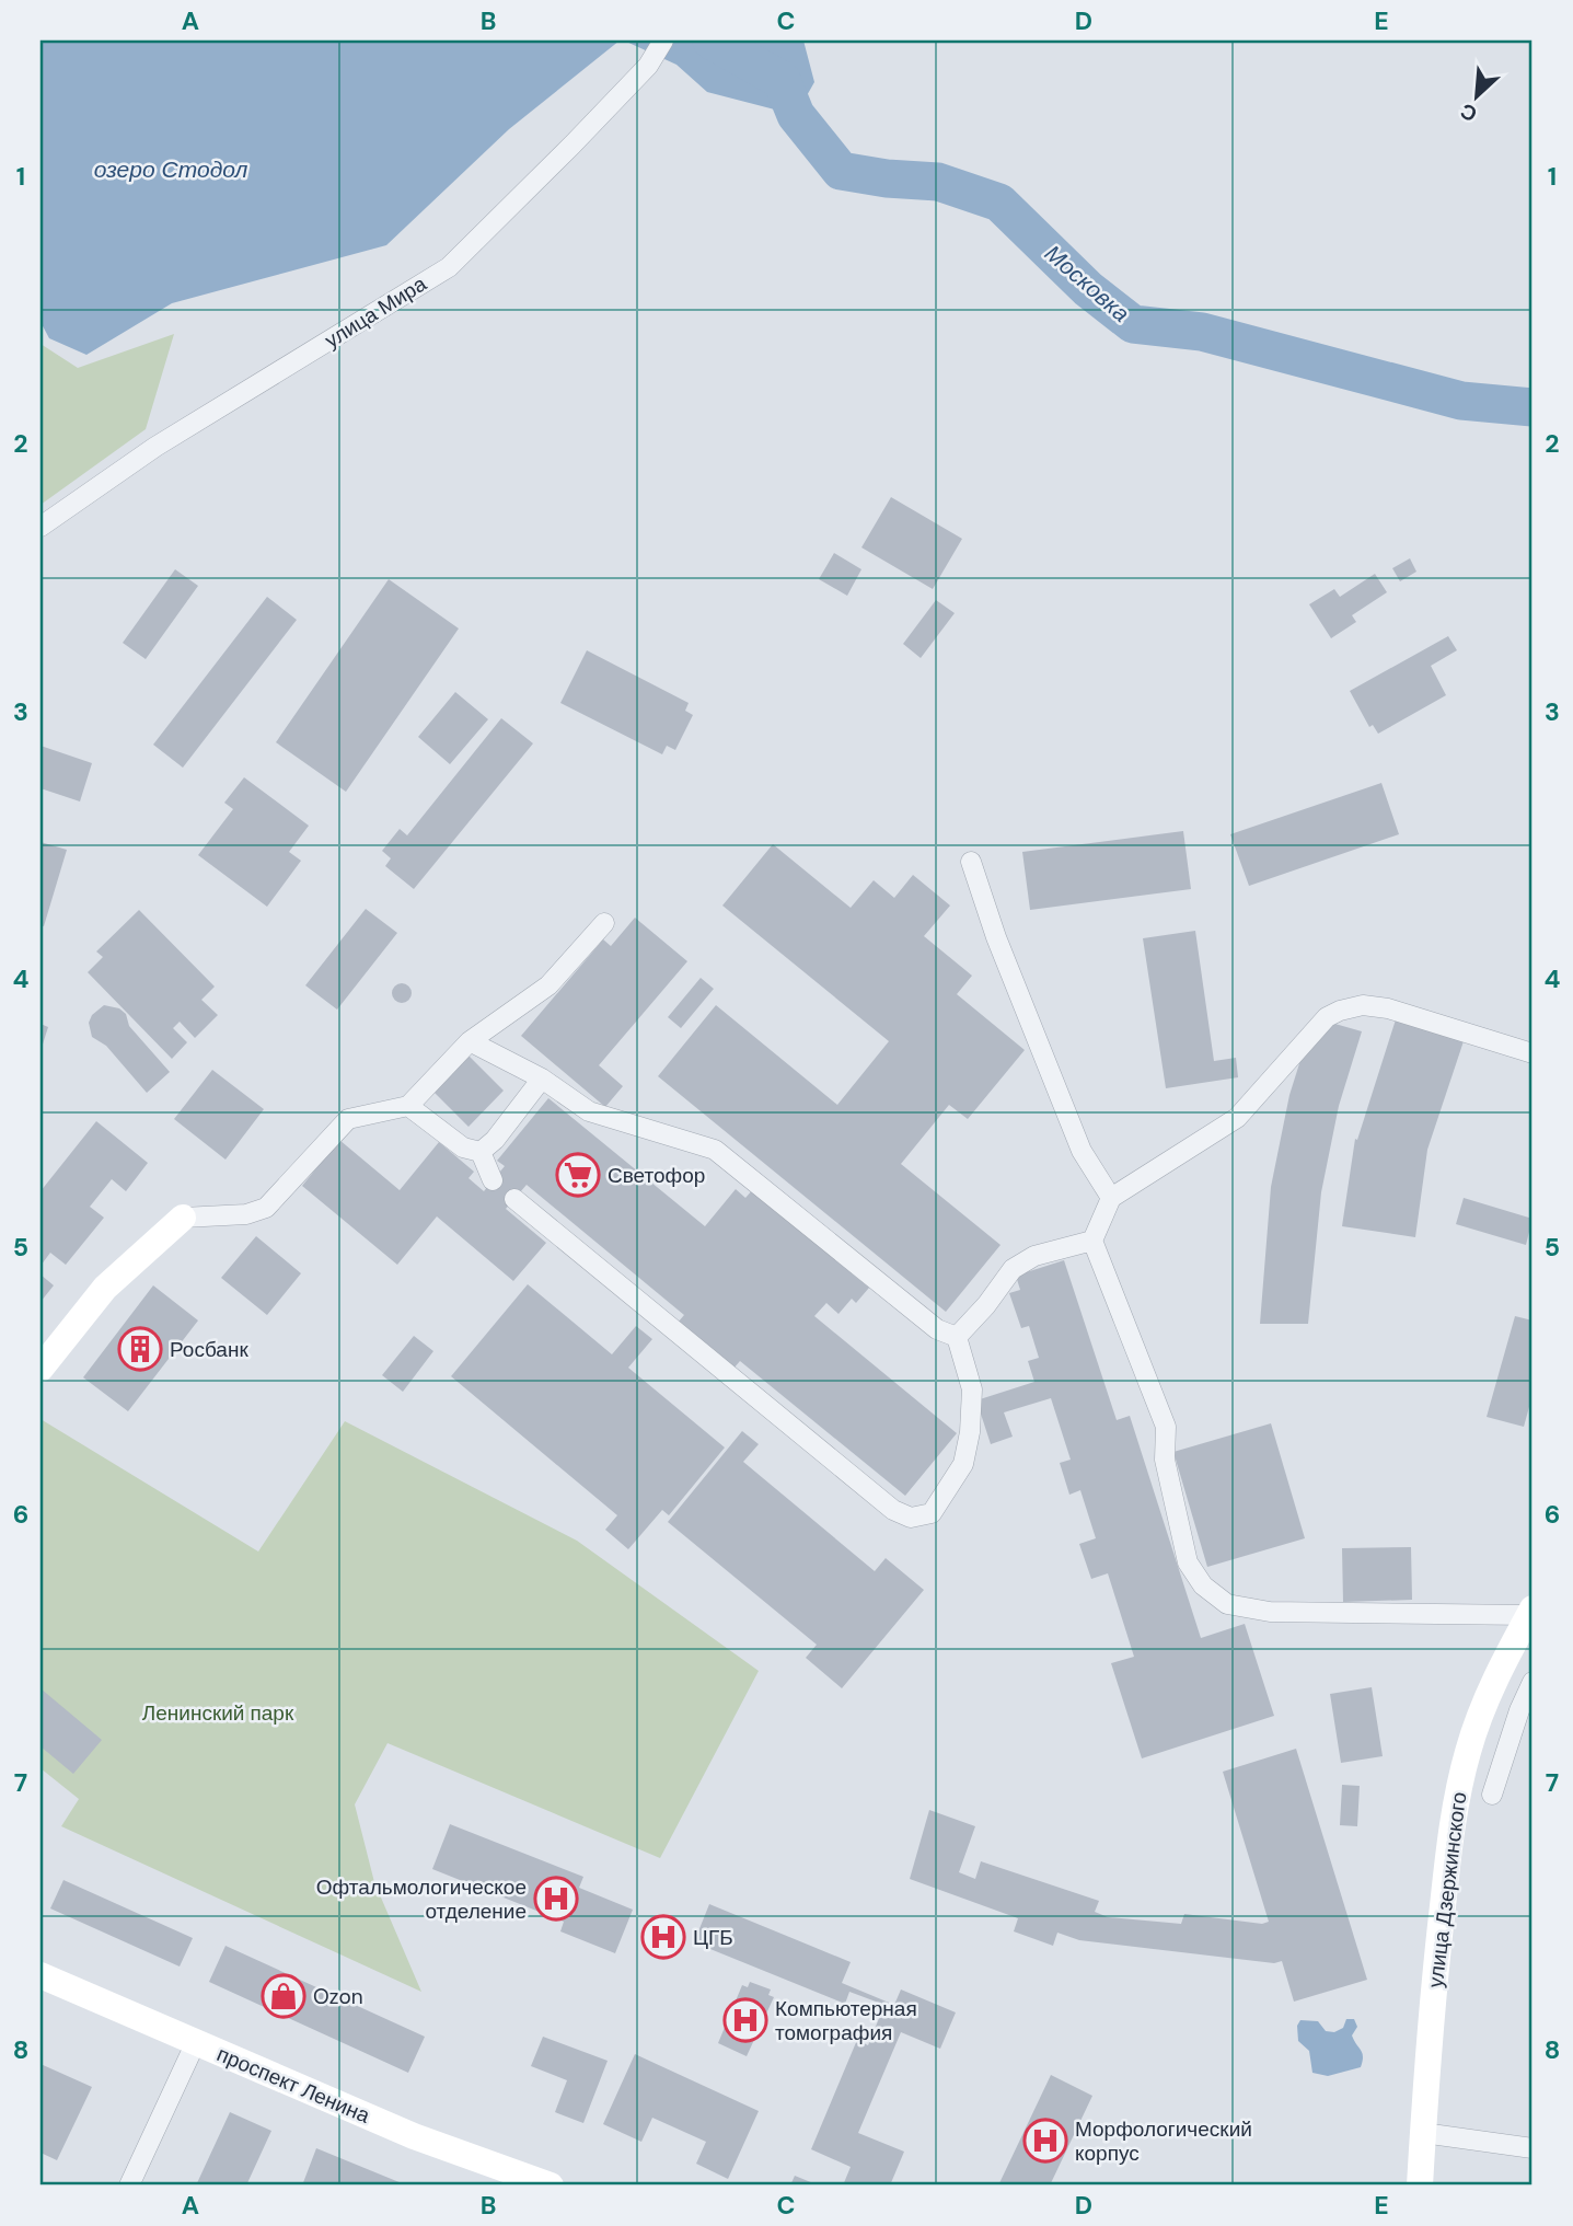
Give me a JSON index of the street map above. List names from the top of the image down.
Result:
{
  "streets": {
    "main road": ["улица Дзержинского", "проспект Ленина"],
    "street": ["улица Мира"]
  },
  "water": ["озеро Стодол", "Московка"],
  "parks": ["Ленинский парк"],
  "places": {
    "supermarket": ["Светофор"],
    "building": ["Росбанк"],
    "hospital": [
      "Офтальмологическое отделение",
      "ЦГБ",
      "Компьютерная томография",
      "Морфологический корпус"
    ],
    "shop": ["Ozon"]
  },
  "north": "bottom left",
  "grid": {
    "columns": [
      "A",
      "B",
      "C",
      "D",
      "E"
    ],
    "rows": [
      "1",
      "2",
      "3",
      "4",
      "5",
      "6",
      "7",
      "8"
    ]
  }
}
